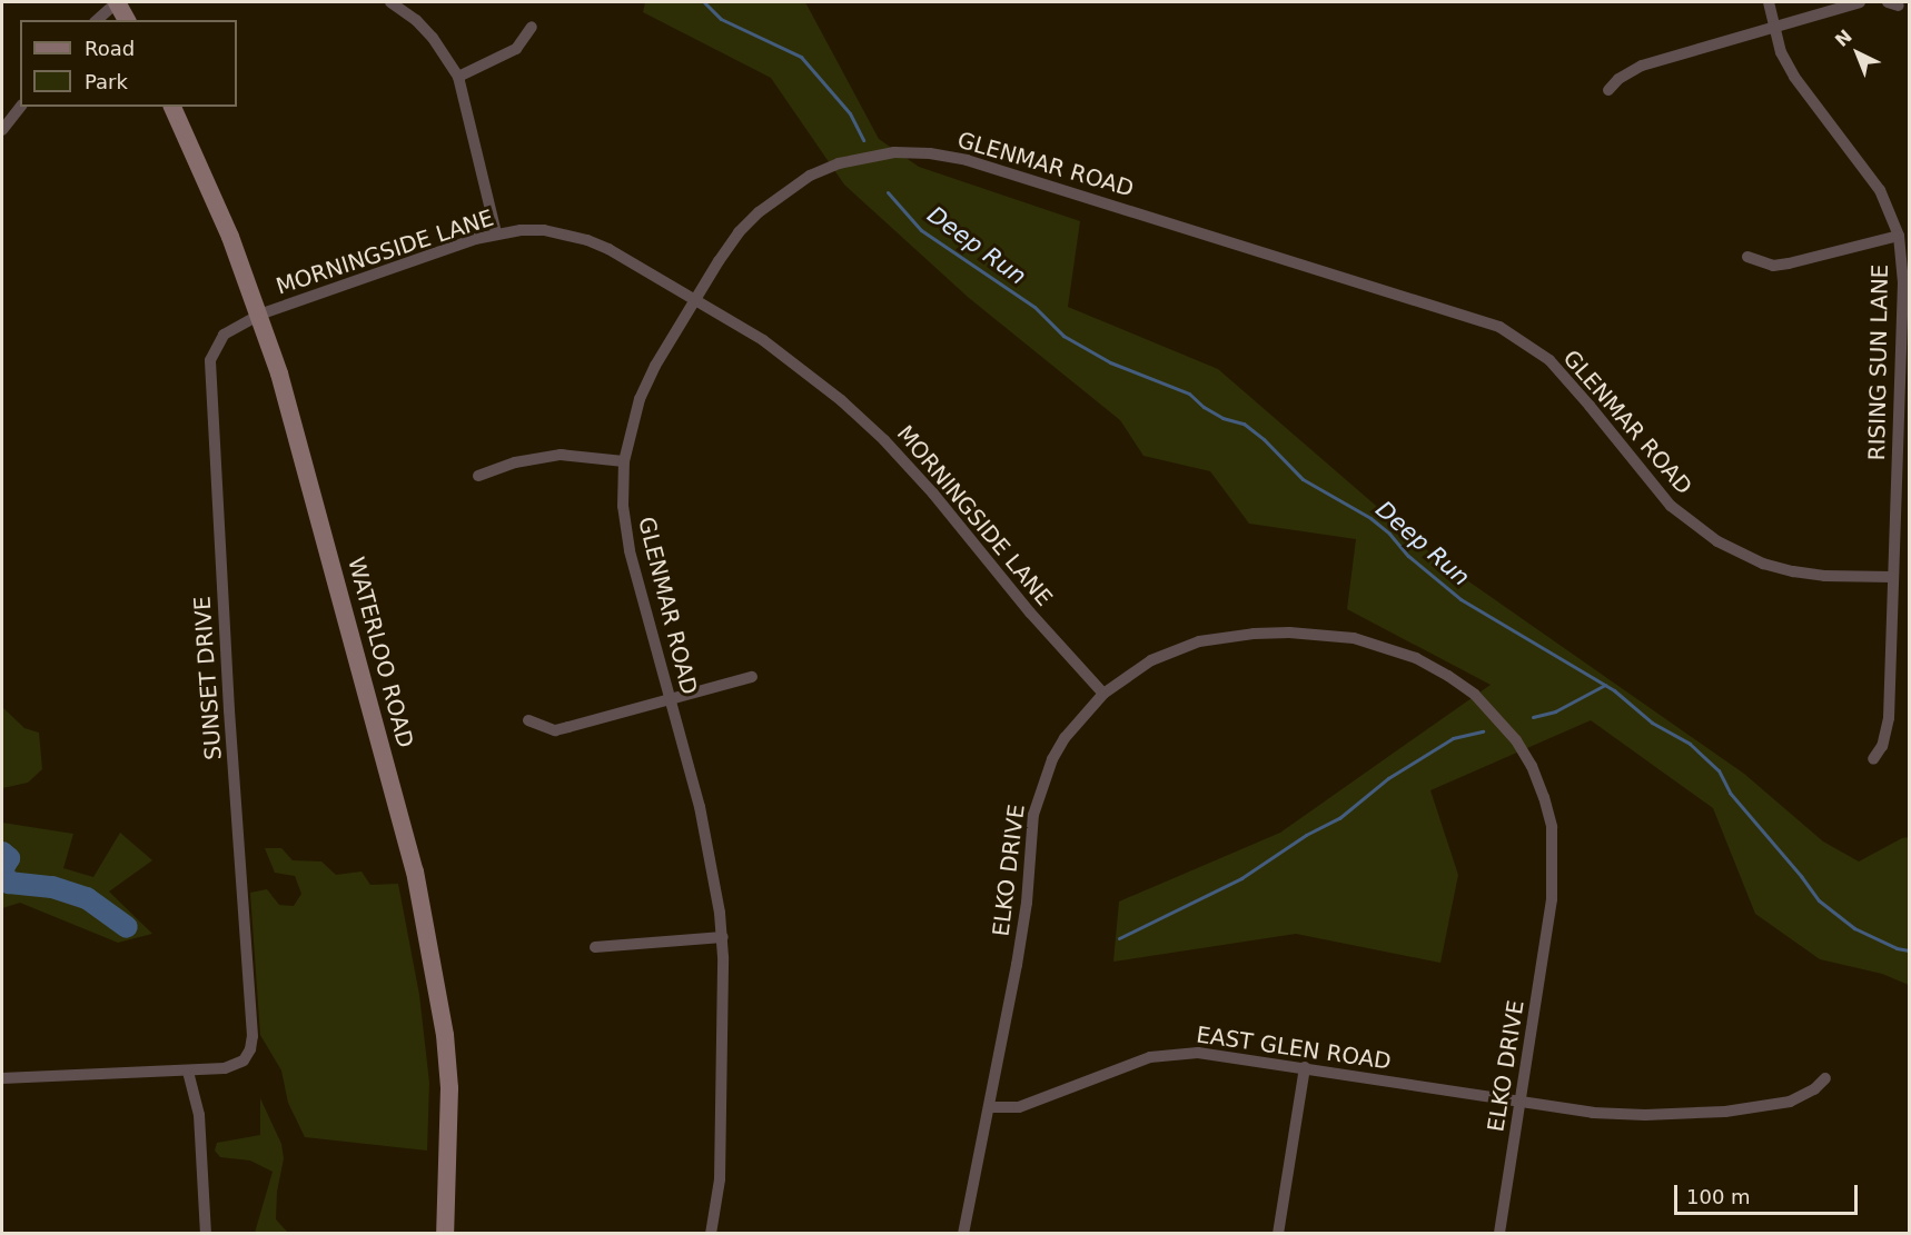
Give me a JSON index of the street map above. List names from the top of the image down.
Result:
{
  "streets": {
    "main road": ["WATERLOO ROAD"],
    "street": [
      "GLENMAR ROAD",
      "MORNINGSIDE LANE",
      "RISING SUN LANE",
      "SUNSET DRIVE",
      "ELKO DRIVE",
      "EAST GLEN ROAD"
    ]
  },
  "crossings": [
    ["GLENMAR ROAD", "MORNINGSIDE LANE"],
    ["GLENMAR ROAD", "RISING SUN LANE"],
    ["MORNINGSIDE LANE", "WATERLOO ROAD"],
    ["MORNINGSIDE LANE", "SUNSET DRIVE"],
    ["MORNINGSIDE LANE", "ELKO DRIVE"],
    ["WATERLOO ROAD", "SUNSET DRIVE"],
    ["ELKO DRIVE", "EAST GLEN ROAD"]
  ],
  "water": ["Deep Run"],
  "legend": ["Road", "Park"],
  "scale_bar": "100 m",
  "north": "top left"
}
